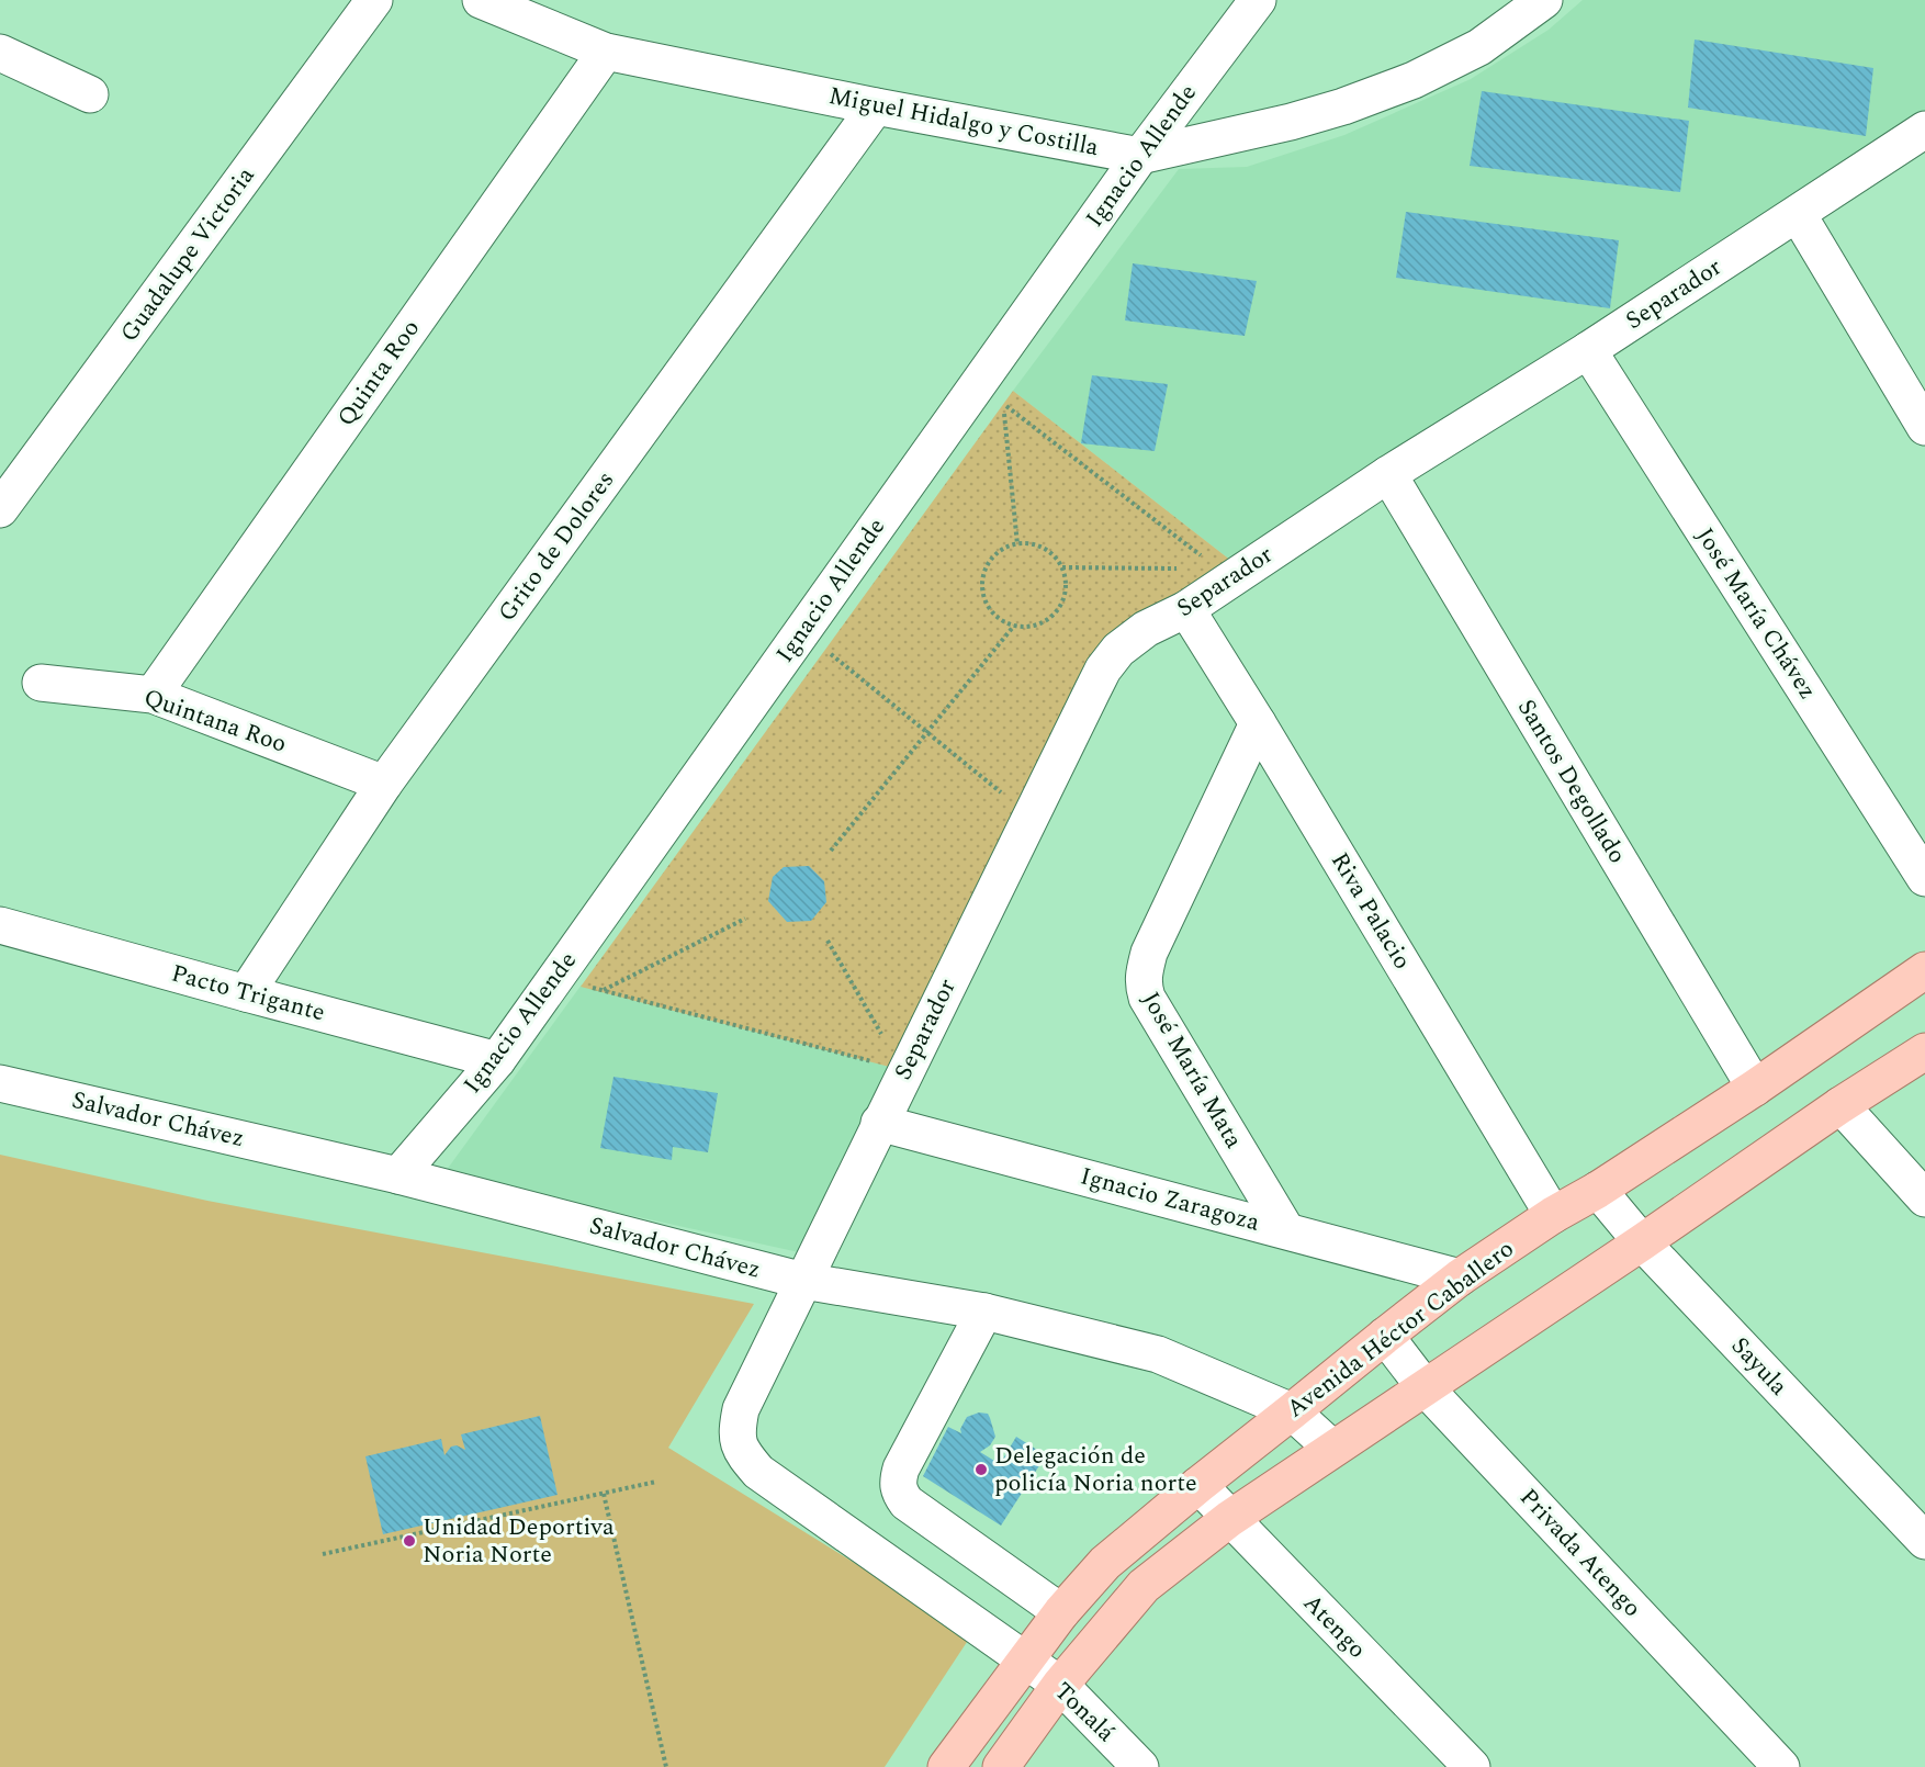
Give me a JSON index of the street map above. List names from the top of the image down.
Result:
{
  "streets": {
    "main road": ["Avenida Héctor Caballero"],
    "street": [
      "Miguel Hidalgo y Costilla",
      "Ignacio Allende",
      "Guadalupe Victoria",
      "Separador",
      "Quinta Roo",
      "Grito de Dolores",
      "José María Chávez",
      "Quintana Roo",
      "Santos Degollado",
      "Riva Palacio",
      "Pacto Trigante",
      "José María Mata",
      "Salvador Chávez",
      "Ignacio Zaragoza",
      "Sayula",
      "Privada Atengo",
      "Atengo",
      "Tonalá"
    ]
  },
  "crossings": [
    ["Miguel Hidalgo y Costilla", "Ignacio Allende"],
    ["Miguel Hidalgo y Costilla", "Quinta Roo"],
    ["Miguel Hidalgo y Costilla", "Grito de Dolores"],
    ["Ignacio Allende", "Pacto Trigante"],
    ["Ignacio Allende", "Salvador Chávez"],
    ["Separador", "José María Chávez"],
    ["Separador", "Santos Degollado"],
    ["Separador", "Riva Palacio"],
    ["Separador", "Salvador Chávez"],
    ["Separador", "Ignacio Zaragoza"],
    ["Separador", "Tonalá"],
    ["Quinta Roo", "Quintana Roo"],
    ["Grito de Dolores", "Quintana Roo"],
    ["Grito de Dolores", "Pacto Trigante"],
    ["Santos Degollado", "Avenida Héctor Caballero"],
    ["Riva Palacio", "José María Mata"],
    ["Riva Palacio", "Avenida Héctor Caballero"],
    ["José María Mata", "Ignacio Zaragoza"],
    ["Salvador Chávez", "Avenida Héctor Caballero"],
    ["Salvador Chávez", "Tonalá"],
    ["Ignacio Zaragoza", "Avenida Héctor Caballero"],
    ["Avenida Héctor Caballero", "Sayula"],
    ["Avenida Héctor Caballero", "Privada Atengo"],
    ["Avenida Héctor Caballero", "Atengo"],
    ["Avenida Héctor Caballero", "Tonalá"]
  ],
  "places": ["Delegación de policía Noria norte", "Unidad Deportiva Noria Norte"]
}
